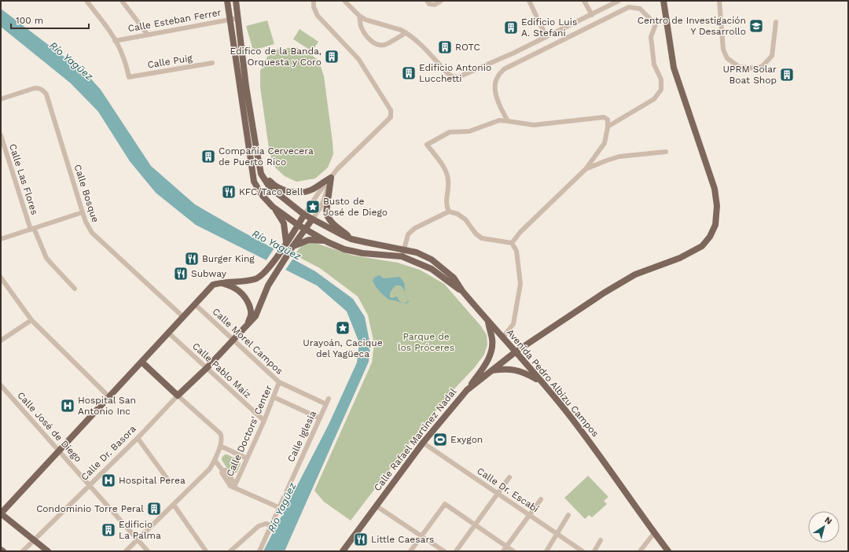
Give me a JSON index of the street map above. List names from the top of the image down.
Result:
{
  "streets": {
    "main road": ["Avenida Pedro Albizu Campos", "Calle Rafael Martínez Nadal", "Calle Dr. Basora"],
    "street": [
      "Calle Esteban Ferrer",
      "Calle Puig",
      "Calle Las Flores",
      "Calle Bosque",
      "Calle Morel Campos",
      "Calle Pablo Maíz",
      "Calle José de Diego",
      "Calle Doctors' Center",
      "Calle Iglesia",
      "Calle Dr. Escabí"
    ]
  },
  "crossings": [
    ["Calle Esteban Ferrer", "Calle Puig"],
    ["Calle Morel Campos", "Calle Doctors' Center"],
    ["Calle Morel Campos", "Calle Iglesia"],
    ["Calle Morel Campos", "Calle Dr. Basora"],
    ["Calle Pablo Maíz", "Calle Doctors' Center"],
    ["Calle Pablo Maíz", "Calle Dr. Basora"],
    ["Avenida Pedro Albizu Campos", "Calle Rafael Martínez Nadal"],
    ["Avenida Pedro Albizu Campos", "Calle Dr. Basora"],
    ["Calle José de Diego", "Calle Dr. Basora"],
    ["Calle Rafael Martínez Nadal", "Calle Dr. Escabí"]
  ],
  "water": ["Río Yagüez"],
  "parks": ["Parque de los Próceres"],
  "places": {
    "school or university": ["Centro de Investigación Y Desarrollo"],
    "building": [
      "Edificio Luis A. Stefani",
      "ROTC",
      "Edifico de la Banda, Orquesta y Coro",
      "Edificio Antonio Lucchetti",
      "UPRM Solar Boat Shop",
      "Compañía Cervecera de Puerto Rico",
      "Condominio Torre Peral",
      "Edificio La Palma"
    ],
    "restaurant": [
      "KFC/Taco Bell",
      "Burger King",
      "Subway",
      "Little Caesars"
    ],
    "place": ["Busto de José de Diego", "Urayoán, Cacique del Yagüeca"],
    "hospital": ["Hospital San Antonio Inc", "Hospital Perea"],
    "sports": ["Exygon"]
  },
  "scale_bar": "100 m",
  "north": "top right"
}
